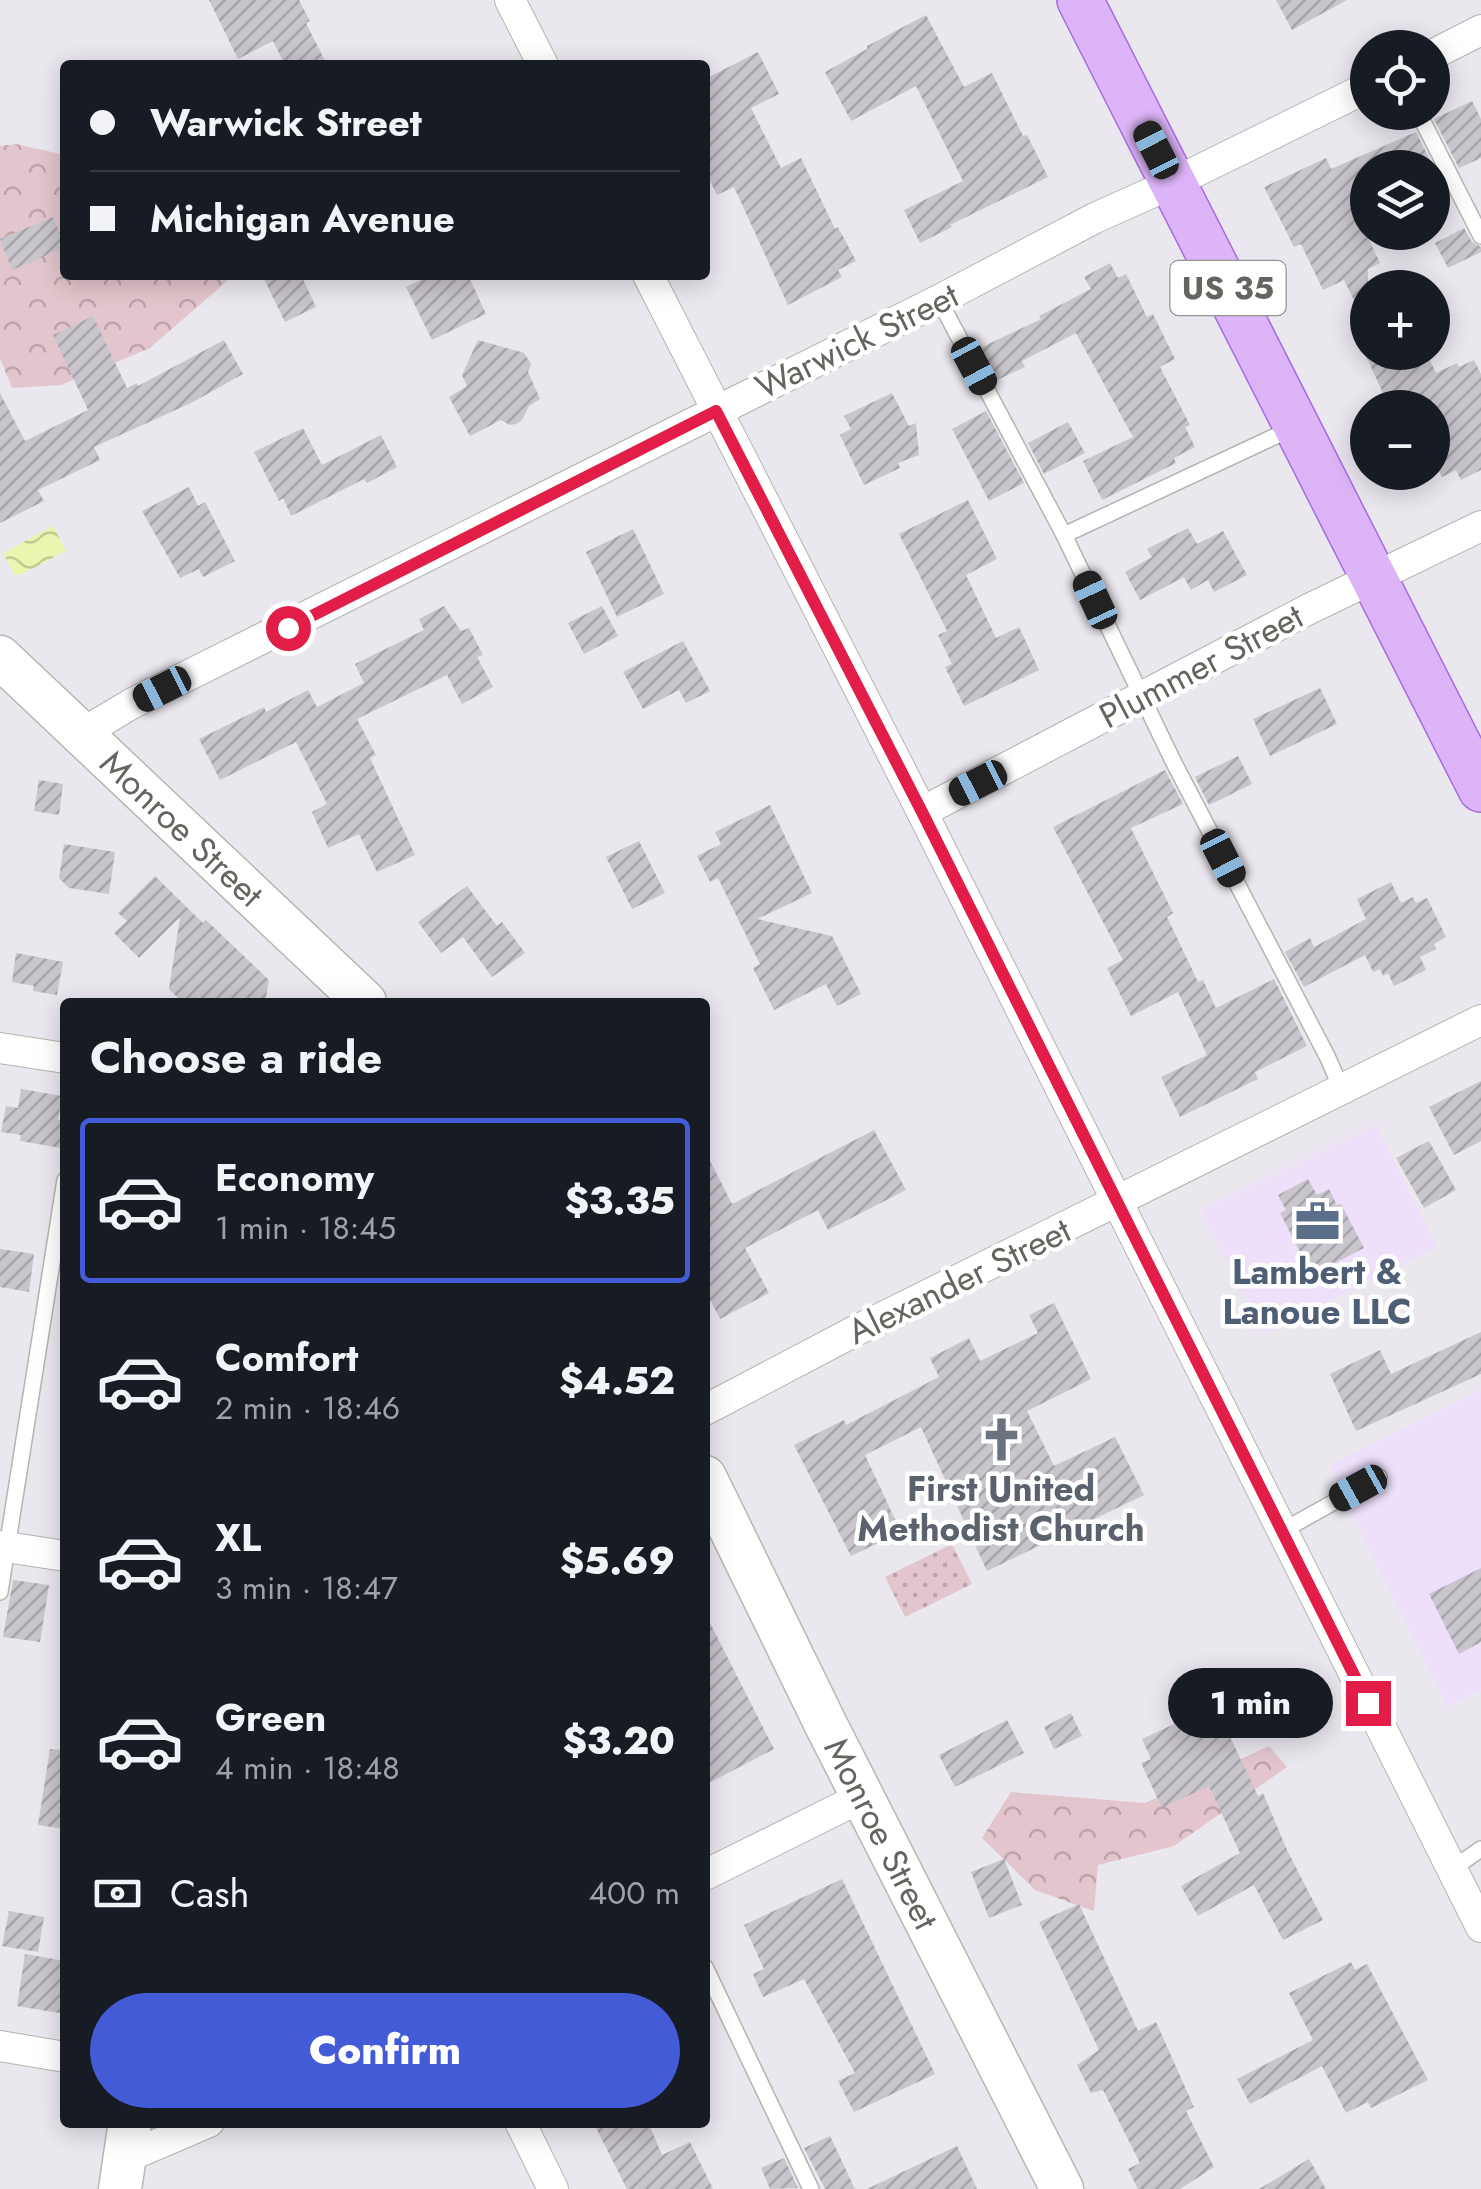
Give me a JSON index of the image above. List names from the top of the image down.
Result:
{
  "streets": {
    "main road": ["US 35", "Monroe Street"],
    "street": ["Warwick Street", "Plummer Street", "Alexander Street"]
  },
  "crossings": [
    ["US 35", "Warwick Street"],
    ["US 35", "Plummer Street"],
    ["Warwick Street", "Monroe Street"]
  ],
  "places": {
    "office": ["Lambert & Lanoue LLC"],
    "church": ["First United Methodist Church"]
  },
  "page": {
    "map_buttons": ["+", "−"],
    "banner": ["Warwick Street", "Michigan Avenue"],
    "heading": "Choose a ride",
    "list": [
      {
        "name": "Economy",
        "note": "1 min · 18:45",
        "value": "$3.35"
      },
      {
        "name": "Comfort",
        "note": "2 min · 18:46",
        "value": "$4.52"
      },
      {
        "name": "XL",
        "note": "3 min · 18:47",
        "value": "$5.69"
      },
      {
        "name": "Green",
        "note": "4 min · 18:48",
        "value": "$3.20"
      }
    ],
    "bubble": "1 min",
    "pay": ["Cash", "400 m"],
    "buttons": "Confirm"
  }
}
